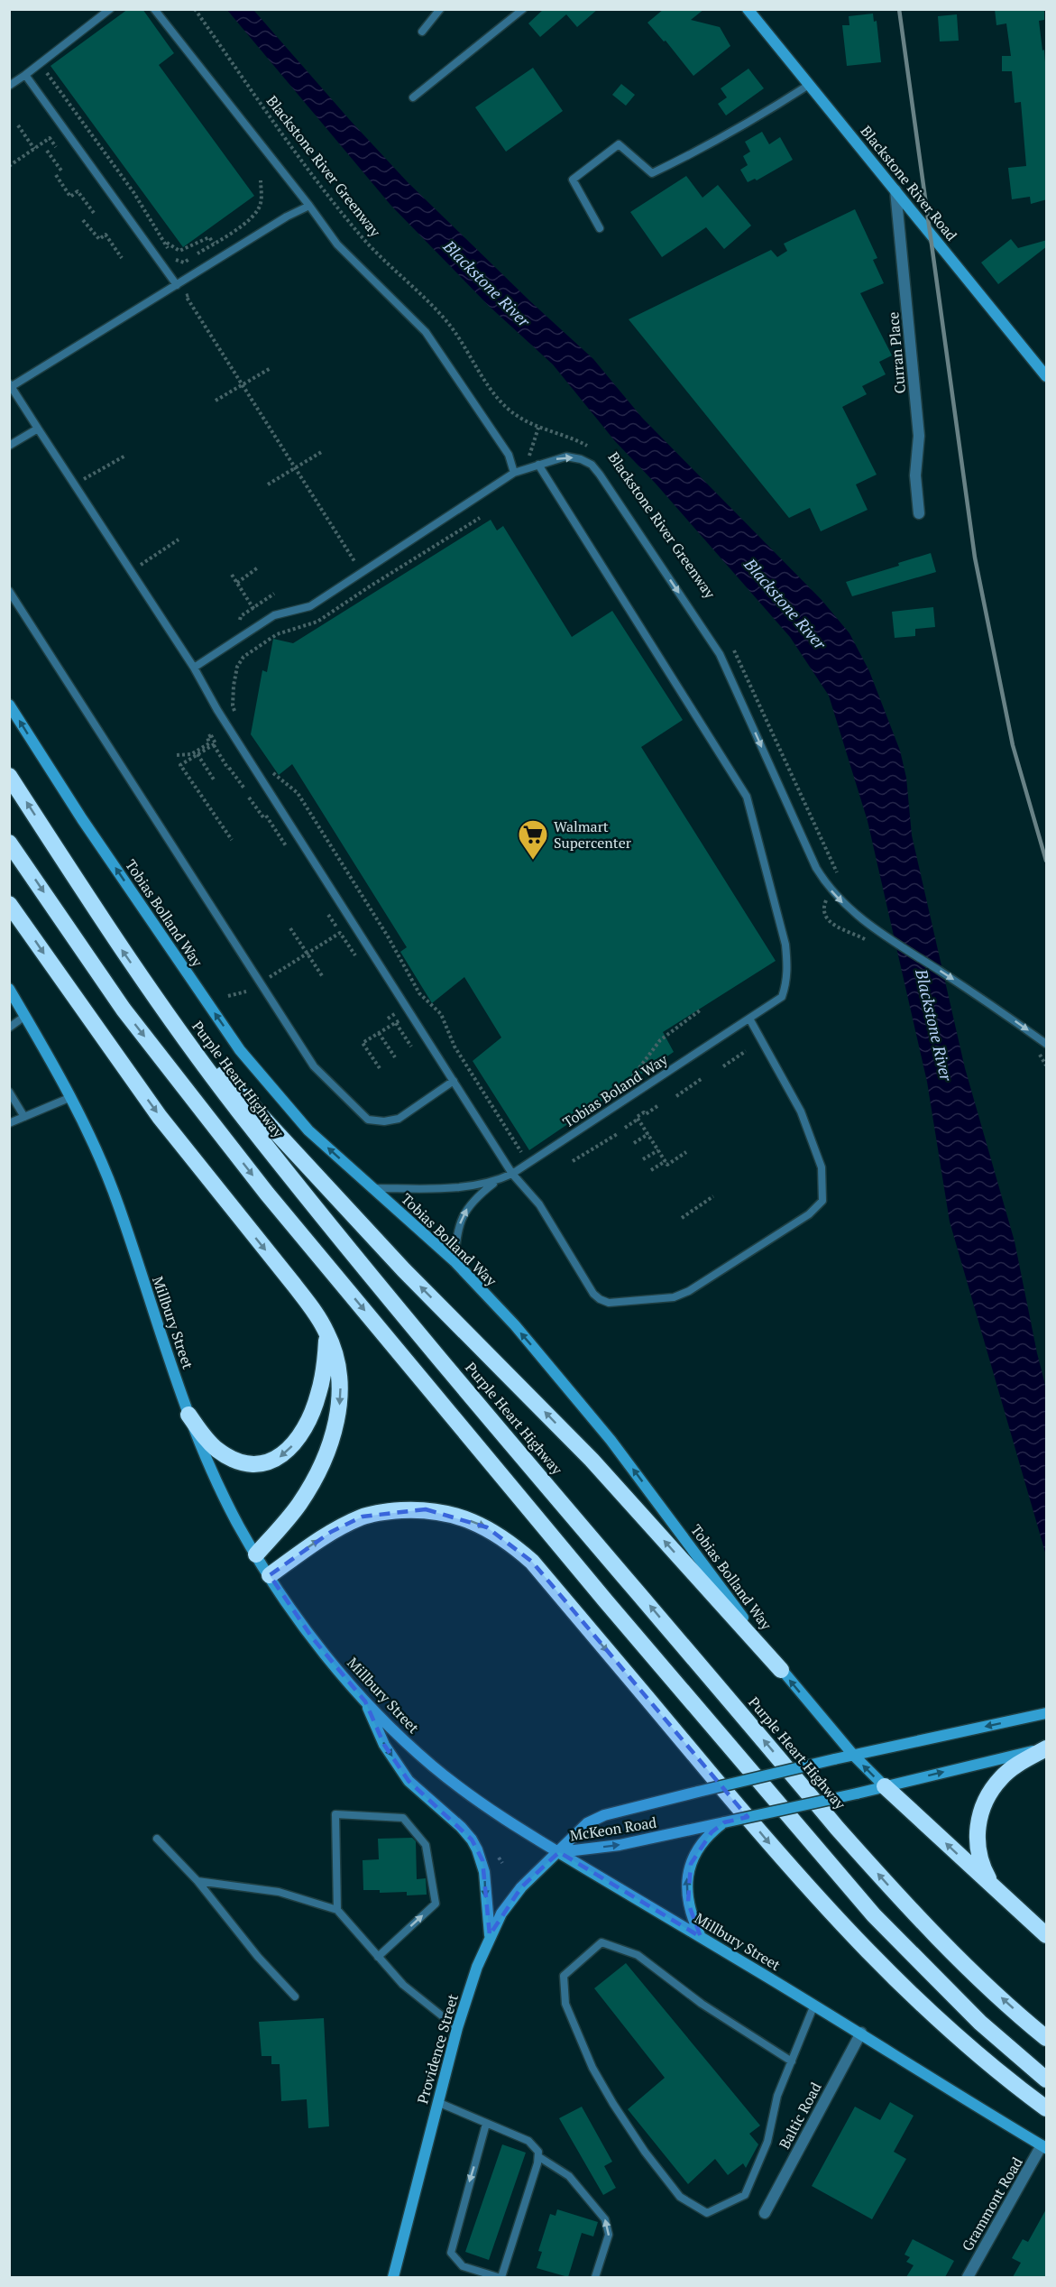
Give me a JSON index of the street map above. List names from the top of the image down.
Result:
{
  "streets": {
    "highway": ["Purple Heart Highway"],
    "main road": [
      "Blackstone River Road",
      "Tobias Bolland Way",
      "Millbury Street",
      "McKeon Road",
      "Providence Street"
    ],
    "street": ["Curran Place", "Baltic Road", "Grammont Road"],
    "lane": ["Tobias Boland Way"],
    "path": ["Blackstone River Greenway"]
  },
  "crossings": [
    ["Blackstone River Road", "Curran Place"],
    ["Tobias Bolland Way", "Tobias Boland Way"],
    ["Tobias Bolland Way", "McKeon Road"],
    ["Millbury Street", "McKeon Road"],
    ["Millbury Street", "Providence Street"],
    ["Millbury Street", "Baltic Road"],
    ["Millbury Street", "Grammont Road"],
    ["McKeon Road", "Providence Street"]
  ],
  "one_way": ["Tobias Bolland Way"],
  "water": ["Blackstone River"],
  "places": {
    "supermarket": ["Walmart Supercenter"]
  }
}
